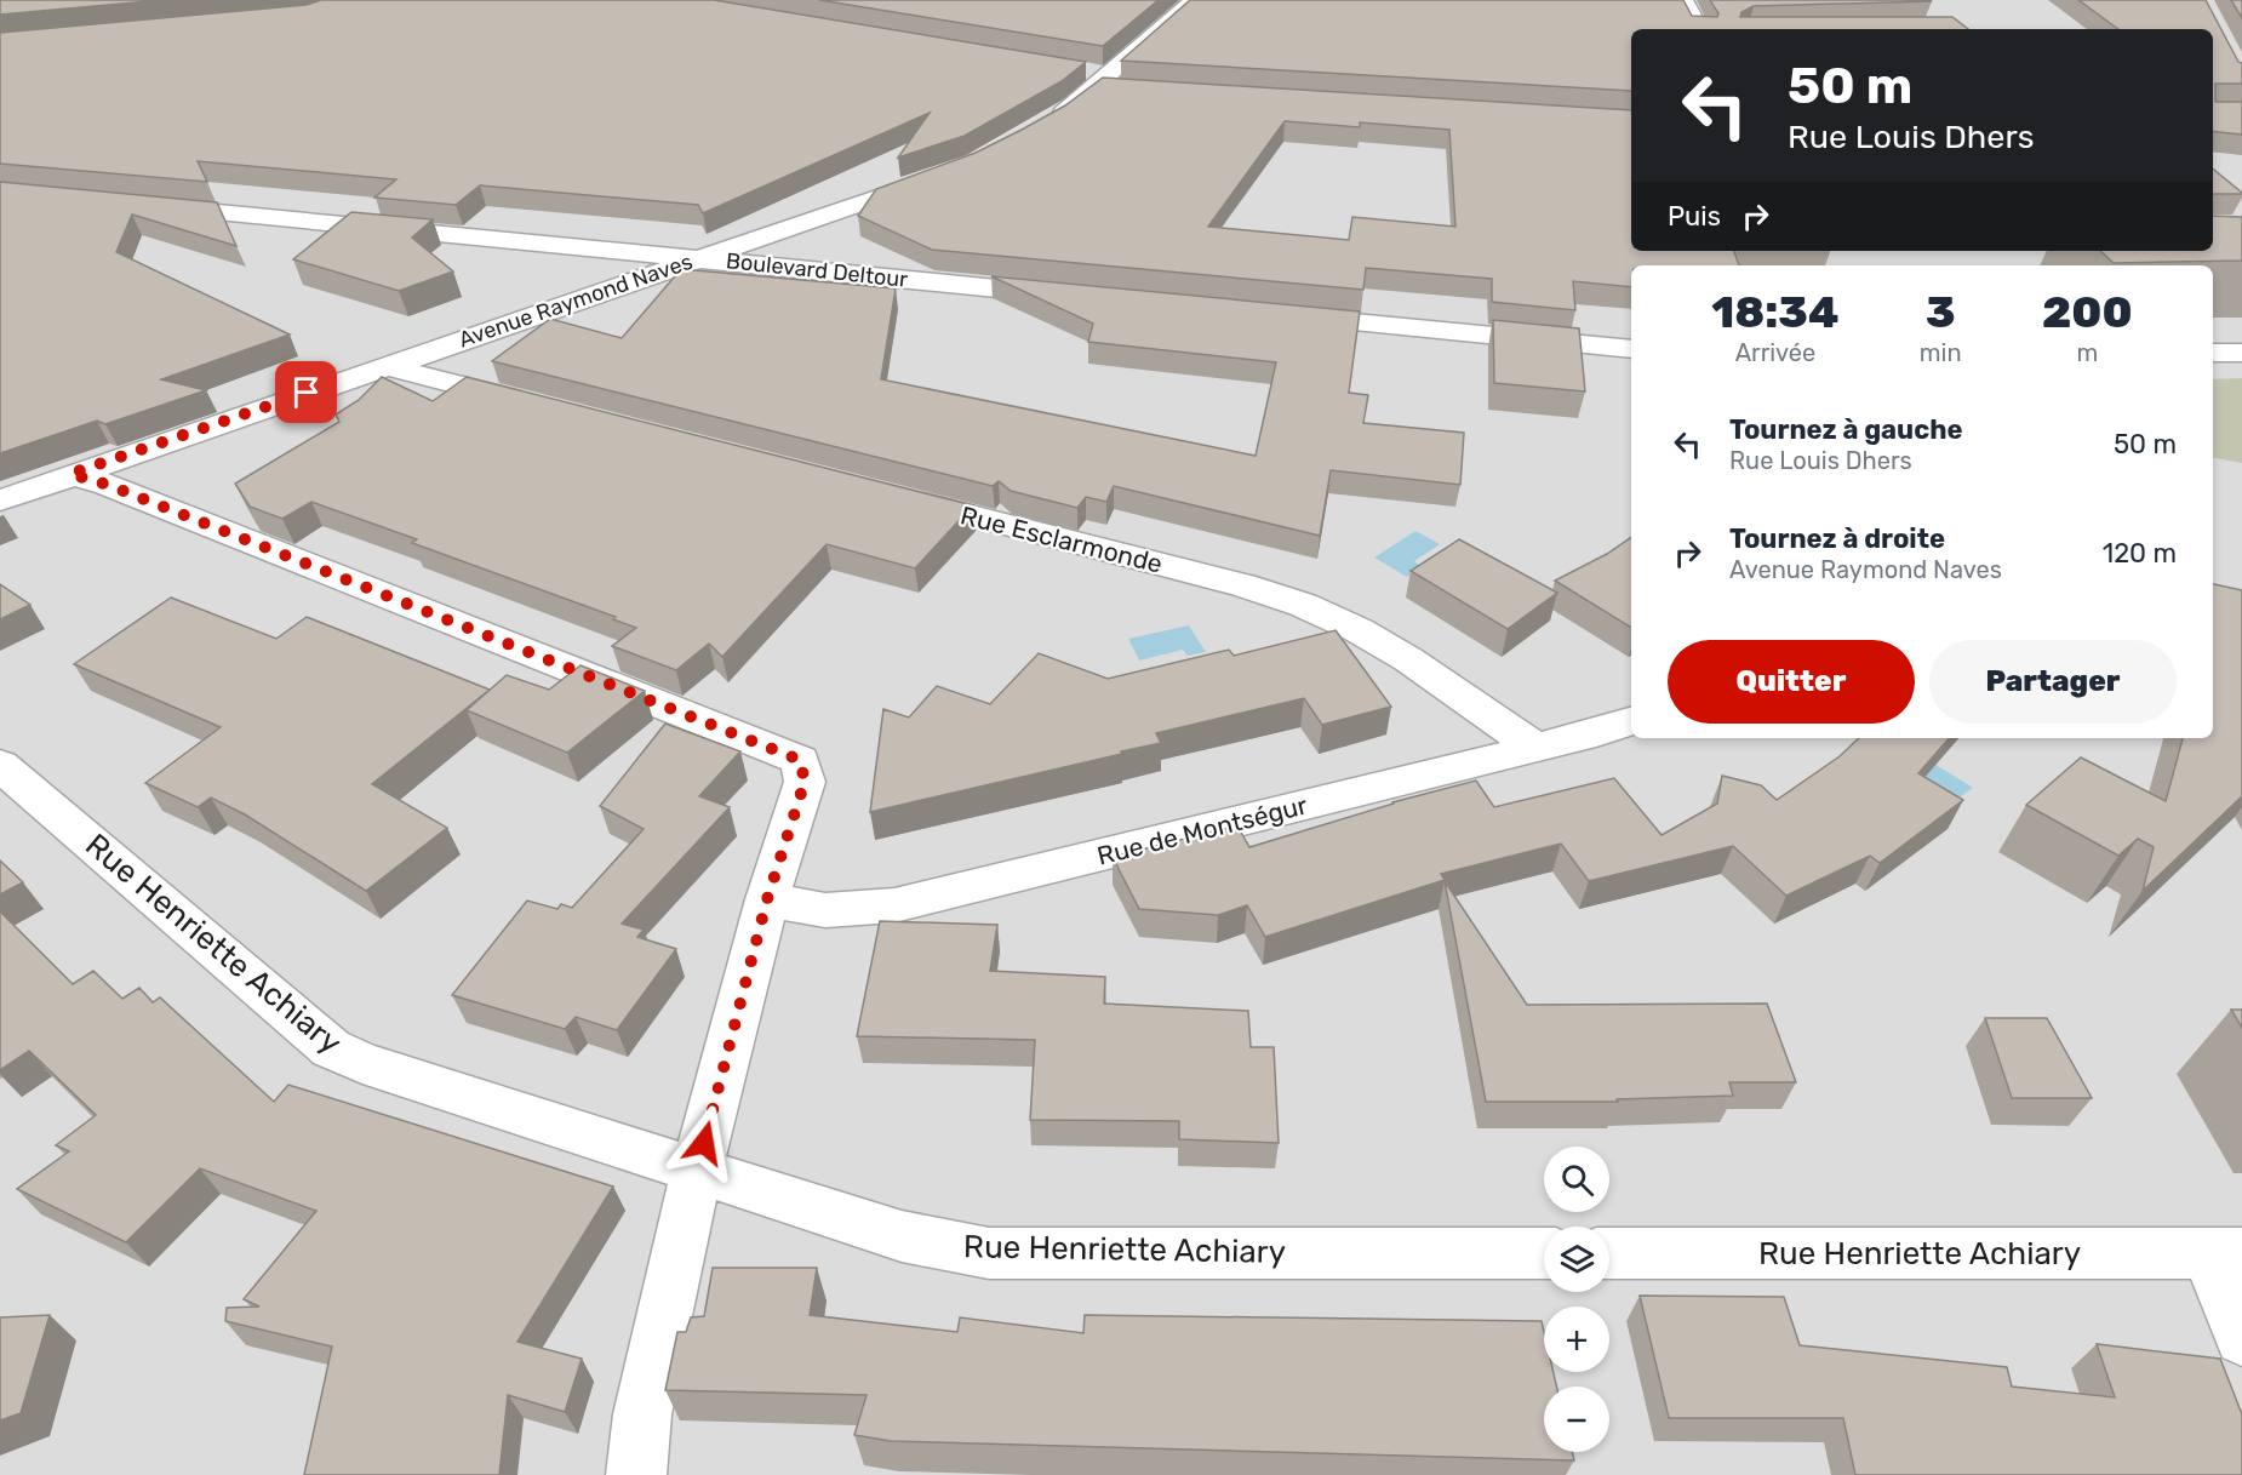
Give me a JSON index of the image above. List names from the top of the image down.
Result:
{
  "streets": {
    "street": [
      "Boulevard Deltour",
      "Avenue Raymond Naves",
      "Rue Esclarmonde",
      "Rue de Montségur",
      "Rue Henriette Achiary"
    ]
  },
  "crossings": [
    ["Boulevard Deltour", "Avenue Raymond Naves"],
    ["Rue Esclarmonde", "Rue de Montségur"]
  ],
  "page": {
    "turn": ["50 m", "Rue Louis Dhers"],
    "then": "Puis",
    "eta": [
      "18:34",
      "Arrivée",
      "3",
      "min",
      "200",
      "m"
    ],
    "list": [
      {
        "name": "Tournez à gauche",
        "note": "Rue Louis Dhers",
        "value": "50 m"
      },
      {
        "name": "Tournez à droite",
        "note": "Avenue Raymond Naves",
        "value": "120 m"
      }
    ],
    "buttons": ["Quitter", "Partager"],
    "map_buttons": ["+", "−"]
  }
}
